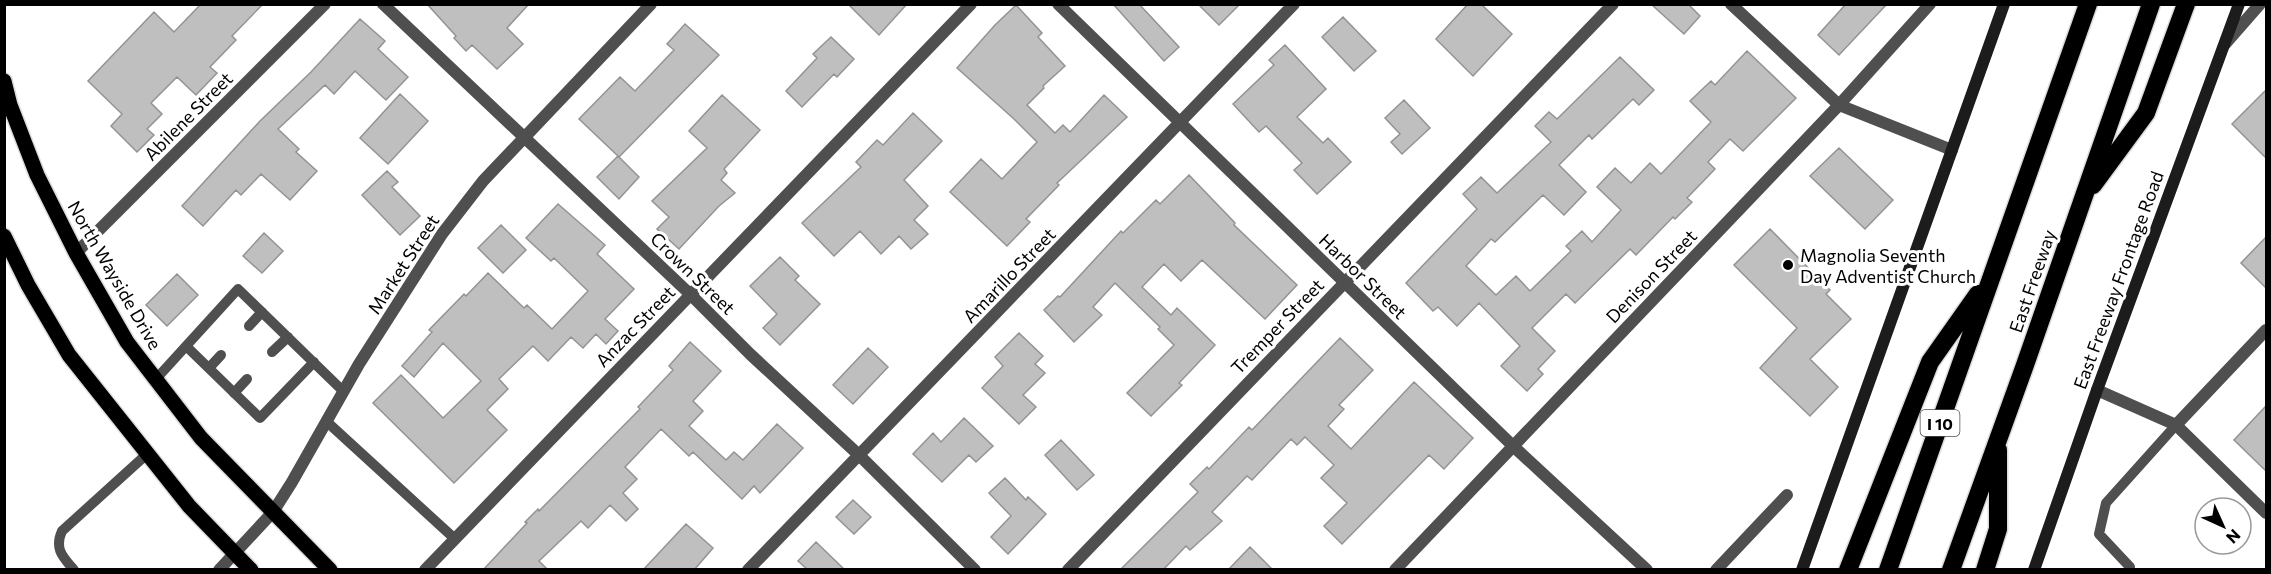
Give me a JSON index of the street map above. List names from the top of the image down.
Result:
{
  "streets": {
    "highway": ["East Freeway", "I 10"],
    "main road": ["North Wayside Drive", "East Freeway Frontage Road"],
    "street": [
      "Abilene Street",
      "Market Street",
      "Crown Street",
      "Amarillo Street",
      "Harbor Street",
      "Denison Street",
      "Anzac Street",
      "Tremper Street"
    ]
  },
  "crossings": [
    ["Abilene Street", "North Wayside Drive"],
    ["Market Street", "Crown Street"],
    ["Market Street", "North Wayside Drive"],
    ["Crown Street", "Amarillo Street"],
    ["Crown Street", "Anzac Street"],
    ["Amarillo Street", "Harbor Street"],
    ["Harbor Street", "Denison Street"],
    ["Harbor Street", "Tremper Street"]
  ],
  "places": ["Magnolia Seventh Day Adventist Church"],
  "north": "bottom right"
}
